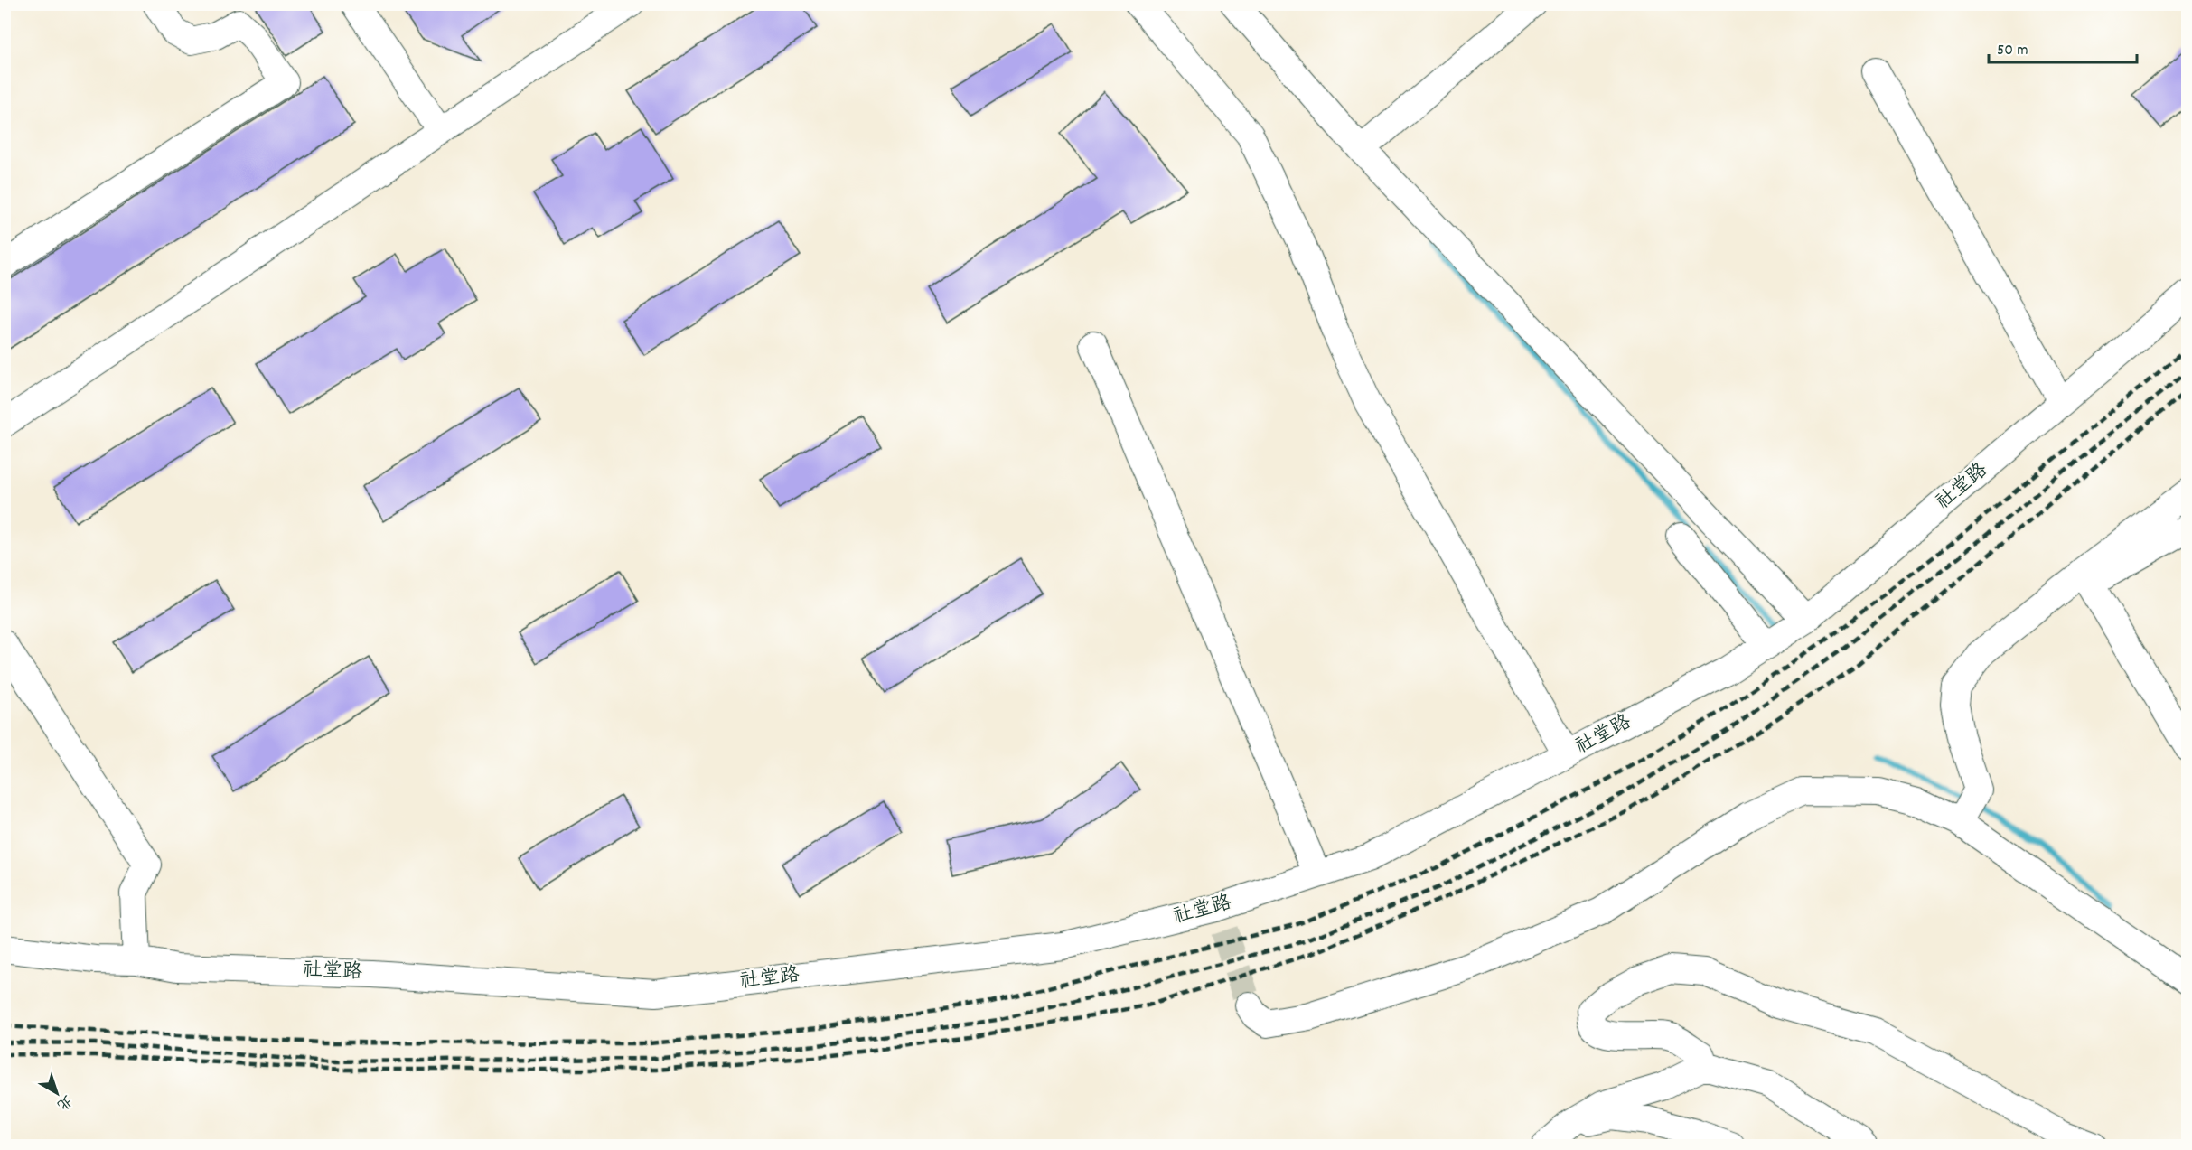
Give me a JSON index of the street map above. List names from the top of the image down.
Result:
{
  "streets": {
    "street": ["社堂路"]
  },
  "scale_bar": "50 m",
  "north": "bottom right"
}
